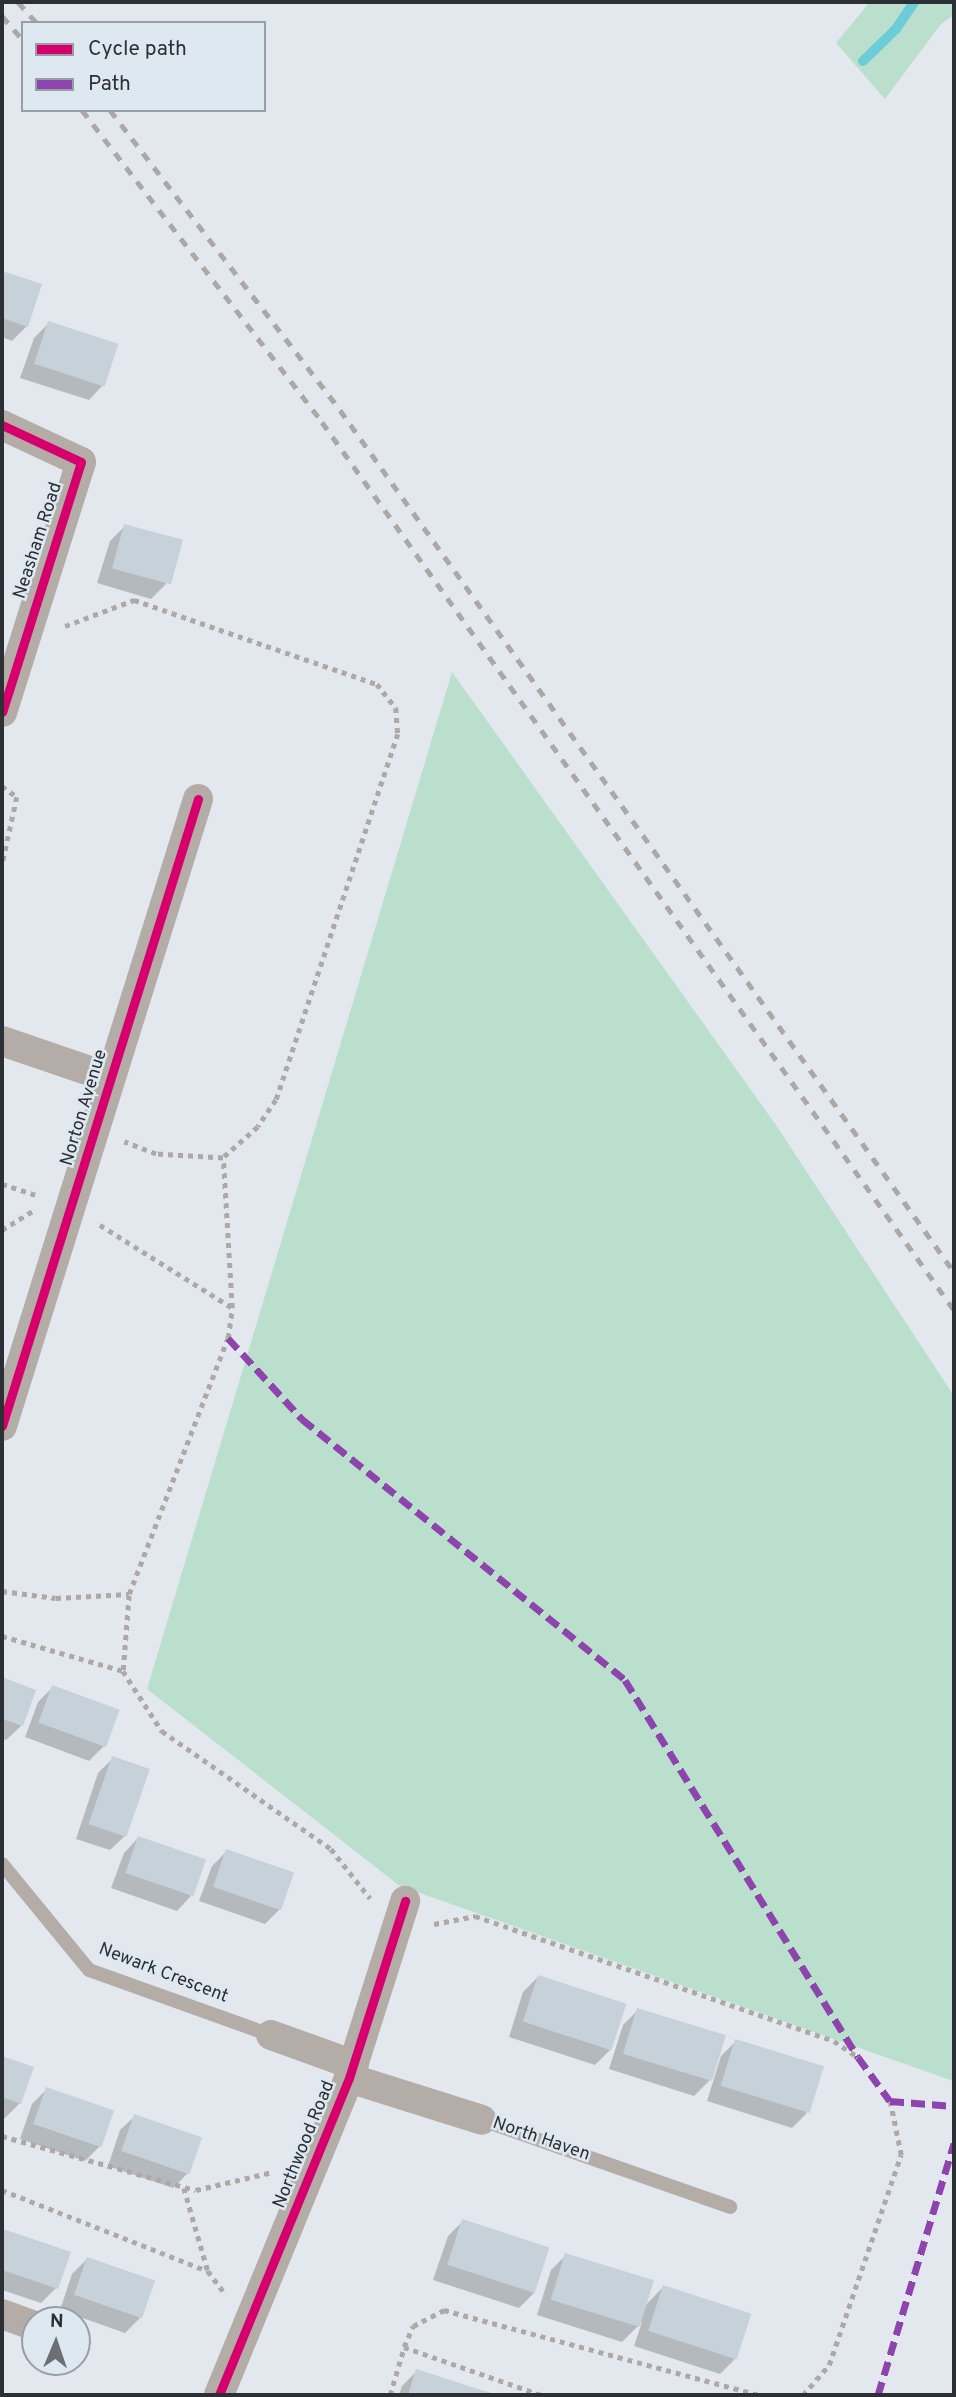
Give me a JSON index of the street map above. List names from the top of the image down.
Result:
{
  "streets": {
    "street": [
      "Neasham Road",
      "Norton Avenue",
      "North Haven",
      "Northwood Road"
    ],
    "lane": ["Newark Crescent"]
  },
  "crossings": [
    ["Newark Crescent", "North Haven"],
    ["North Haven", "Northwood Road"]
  ],
  "legend": ["Cycle path", "Path"],
  "north": "top"
}
